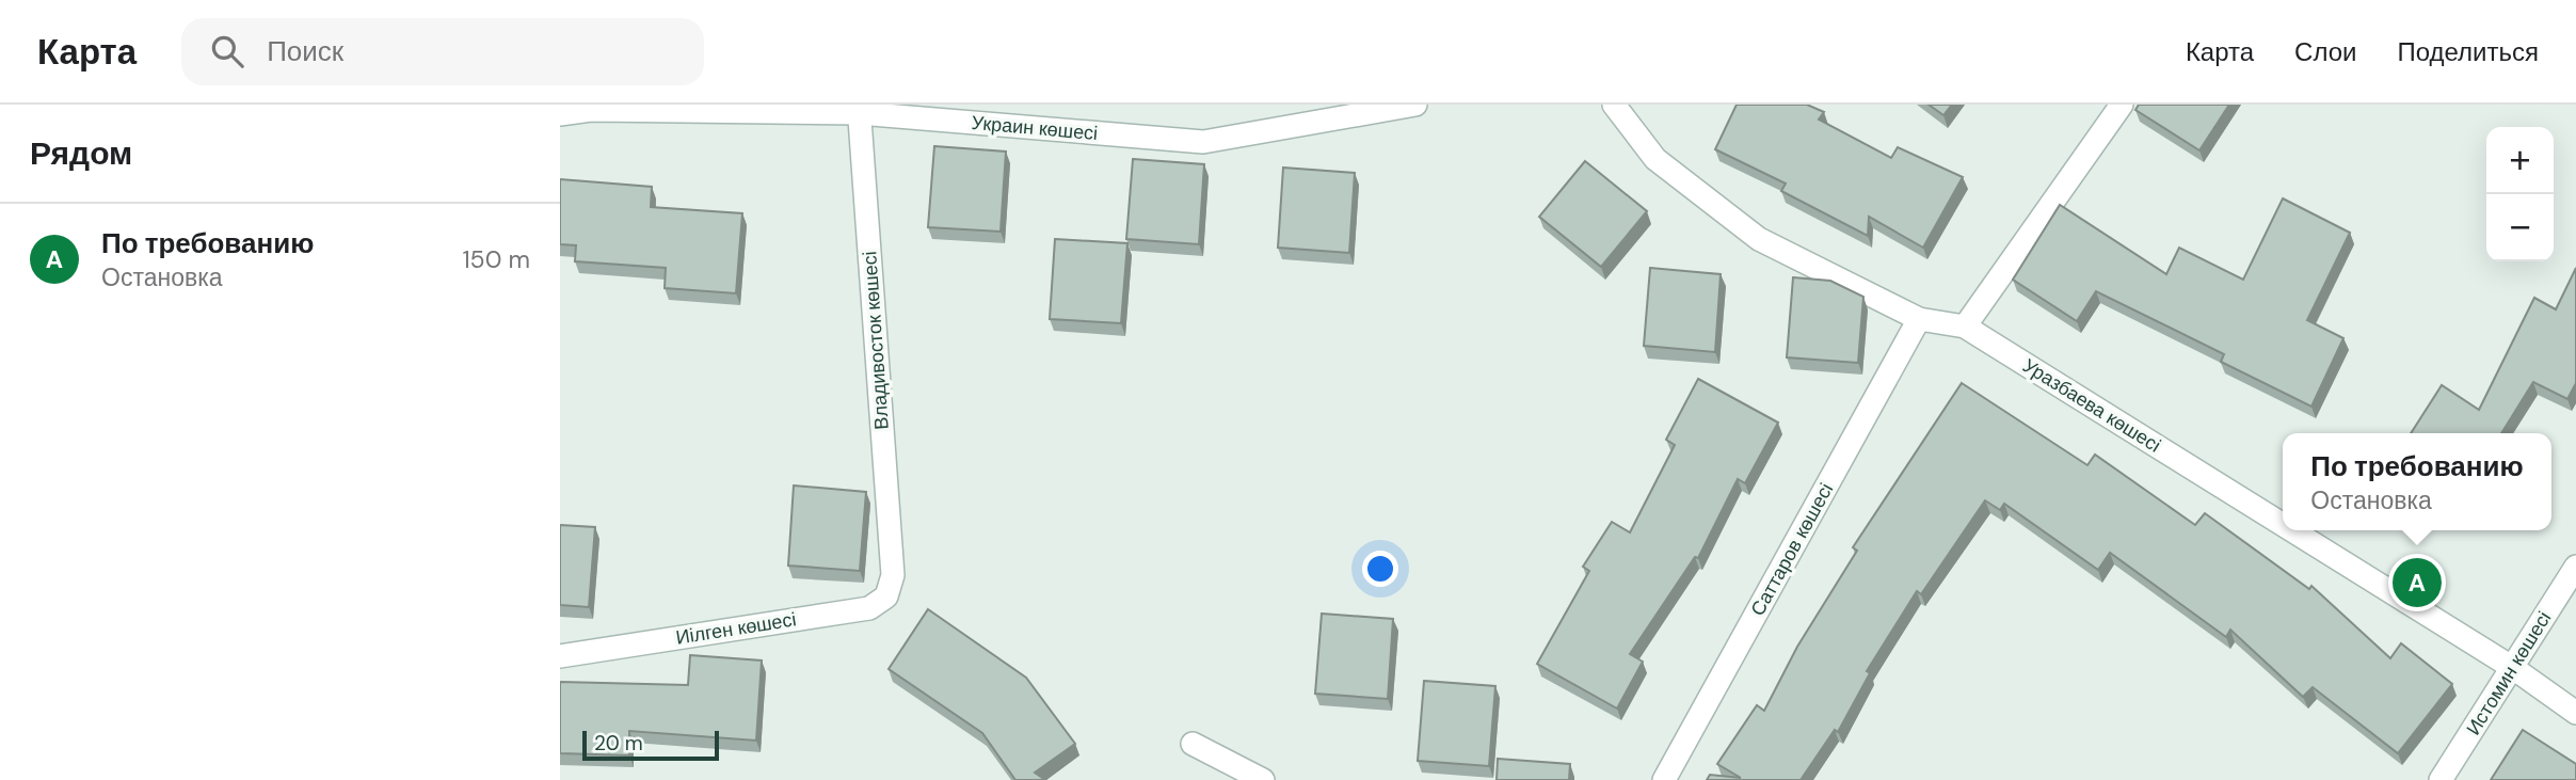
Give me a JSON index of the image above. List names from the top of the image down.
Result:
{
  "streets": {
    "street": [
      "Украин көшесі",
      "Владивосток көшесі",
      "Уразбаева көшесі",
      "Саттаров көшесі",
      "Иілген көшесі",
      "Истомин көшесі"
    ]
  },
  "crossings": [
    ["Украин көшесі", "Владивосток көшесі"],
    ["Владивосток көшесі", "Иілген көшесі"],
    ["Уразбаева көшесі", "Саттаров көшесі"],
    ["Уразбаева көшесі", "Истомин көшесі"]
  ],
  "scale_bar": "20 m",
  "page": {
    "header": "Карта",
    "search": "Поиск",
    "nav": ["Карта", "Слои", "Поделиться"],
    "heading": "Рядом",
    "map_buttons": ["+", "−"],
    "list": [
      {
        "mark": "A",
        "name": "По требованию",
        "note": "Остановка",
        "value": "150 m"
      }
    ],
    "popup": ["По требованию", "Остановка"],
    "pins": "A",
    "scale": "20 m"
  }
}
